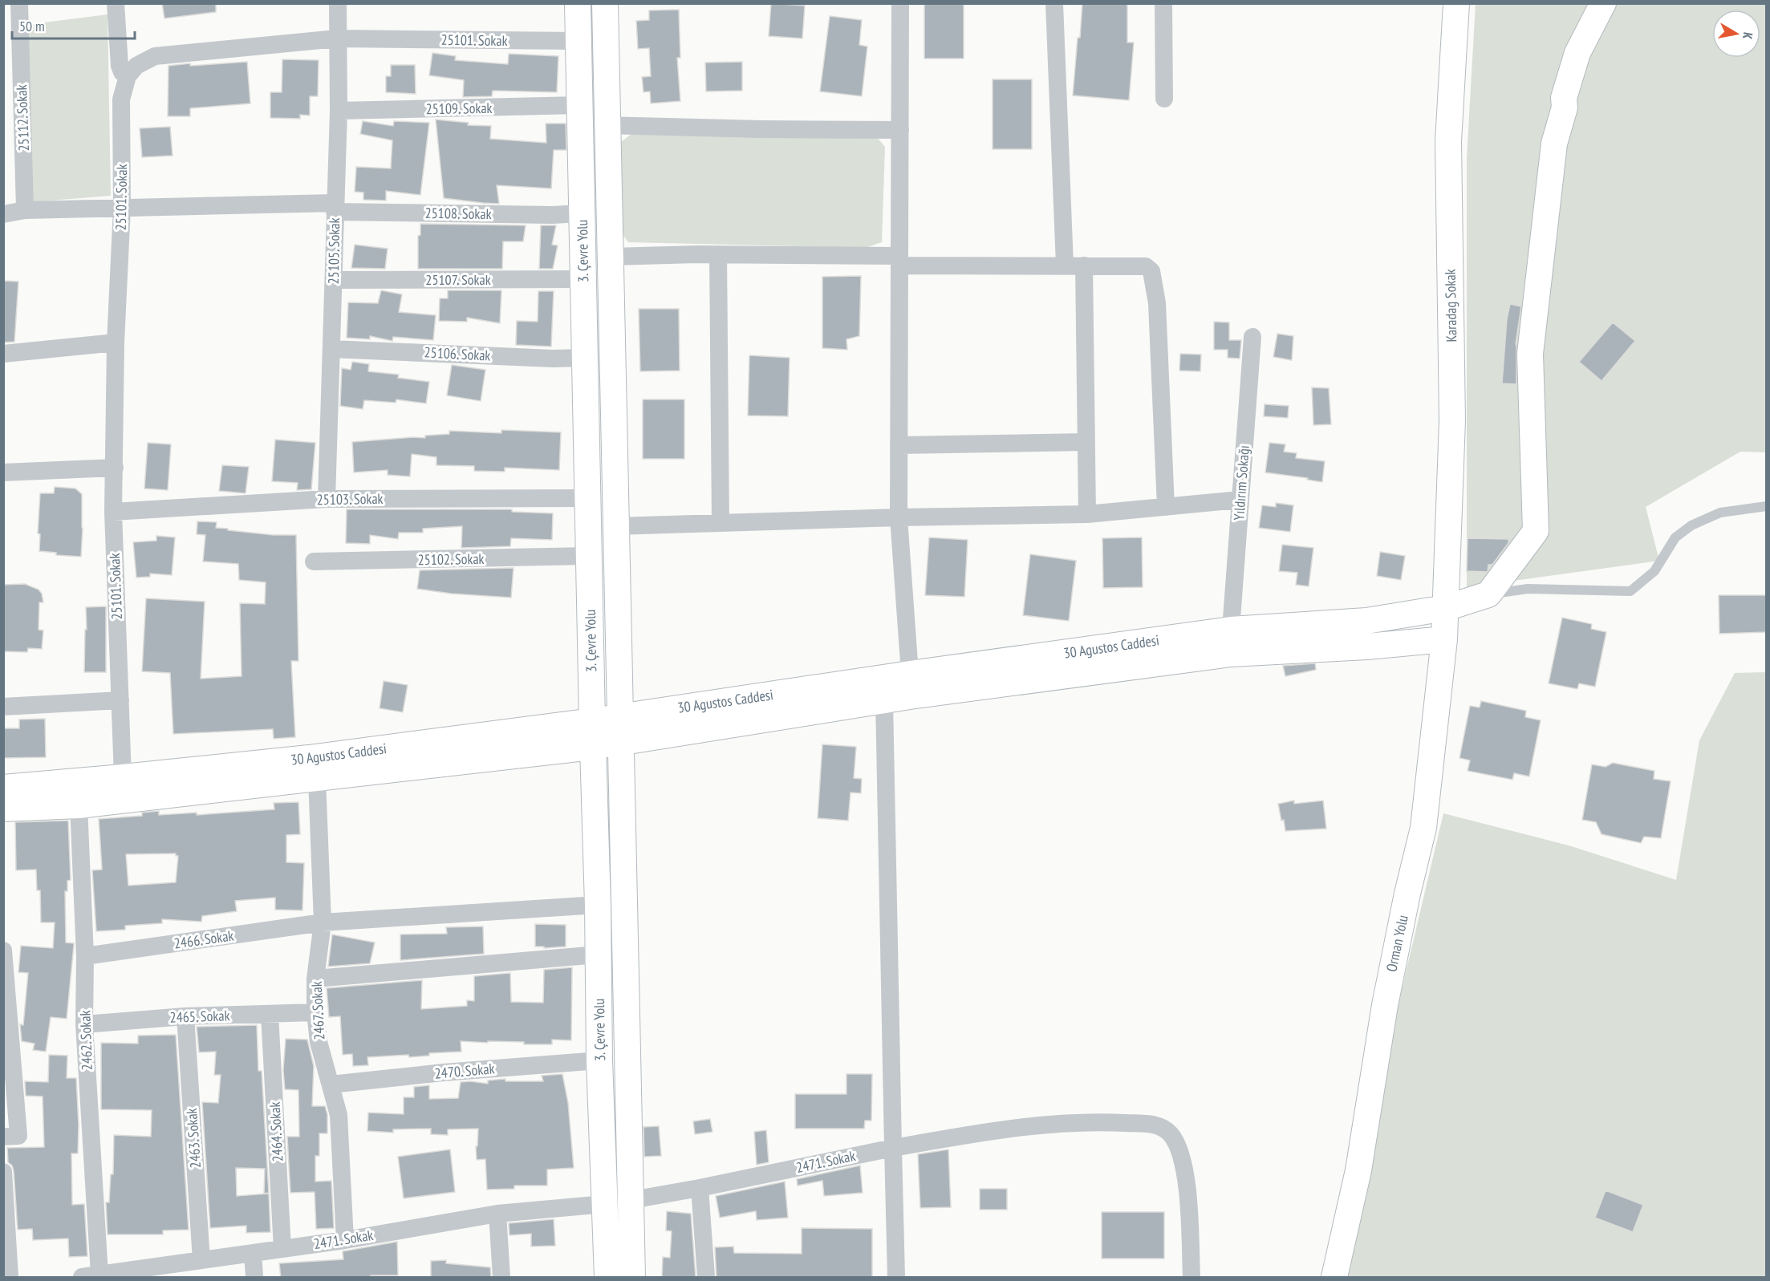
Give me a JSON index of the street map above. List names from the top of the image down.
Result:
{
  "streets": {
    "main road": [
      "3. Çevre Yolu",
      "Karadag Sokak",
      "30 Agustos Caddesi",
      "Orman Yolu"
    ],
    "street": [
      "25101. Sokak",
      "25109. Sokak",
      "25112. Sokak",
      "25108. Sokak",
      "25105. Sokak",
      "25107. Sokak",
      "25106. Sokak",
      "Yıldırım Sokağı",
      "25103. Sokak",
      "25102. Sokak",
      "2466. Sokak",
      "2467. Sokak",
      "2465. Sokak",
      "2462. Sokak",
      "2470. Sokak",
      "2464. Sokak",
      "2463. Sokak",
      "2471. Sokak"
    ]
  },
  "crossings": [
    ["25101. Sokak", "25108. Sokak"],
    ["25101. Sokak", "25105. Sokak"],
    ["25101. Sokak", "3. Çevre Yolu"],
    ["25101. Sokak", "25103. Sokak"],
    ["25101. Sokak", "30 Agustos Caddesi"],
    ["25109. Sokak", "25105. Sokak"],
    ["25109. Sokak", "3. Çevre Yolu"],
    ["25112. Sokak", "25108. Sokak"],
    ["25108. Sokak", "25105. Sokak"],
    ["25108. Sokak", "3. Çevre Yolu"],
    ["25105. Sokak", "25107. Sokak"],
    ["25105. Sokak", "25106. Sokak"],
    ["25105. Sokak", "25103. Sokak"],
    ["3. Çevre Yolu", "25107. Sokak"],
    ["3. Çevre Yolu", "25106. Sokak"],
    ["3. Çevre Yolu", "25103. Sokak"],
    ["3. Çevre Yolu", "25102. Sokak"],
    ["3. Çevre Yolu", "30 Agustos Caddesi"],
    ["3. Çevre Yolu", "2466. Sokak"],
    ["3. Çevre Yolu", "2470. Sokak"],
    ["3. Çevre Yolu", "2471. Sokak"],
    ["Karadag Sokak", "30 Agustos Caddesi"],
    ["Karadag Sokak", "Orman Yolu"],
    ["Yıldırım Sokağı", "30 Agustos Caddesi"],
    ["30 Agustos Caddesi", "Orman Yolu"],
    ["30 Agustos Caddesi", "2467. Sokak"],
    ["30 Agustos Caddesi", "2462. Sokak"],
    ["2466. Sokak", "2467. Sokak"],
    ["2466. Sokak", "2462. Sokak"],
    ["2467. Sokak", "2465. Sokak"],
    ["2467. Sokak", "2470. Sokak"],
    ["2467. Sokak", "2471. Sokak"],
    ["2465. Sokak", "2462. Sokak"],
    ["2465. Sokak", "2464. Sokak"],
    ["2465. Sokak", "2463. Sokak"],
    ["2462. Sokak", "2471. Sokak"],
    ["2464. Sokak", "2471. Sokak"],
    ["2463. Sokak", "2471. Sokak"]
  ],
  "scale_bar": "50 m",
  "north": "right"
}
